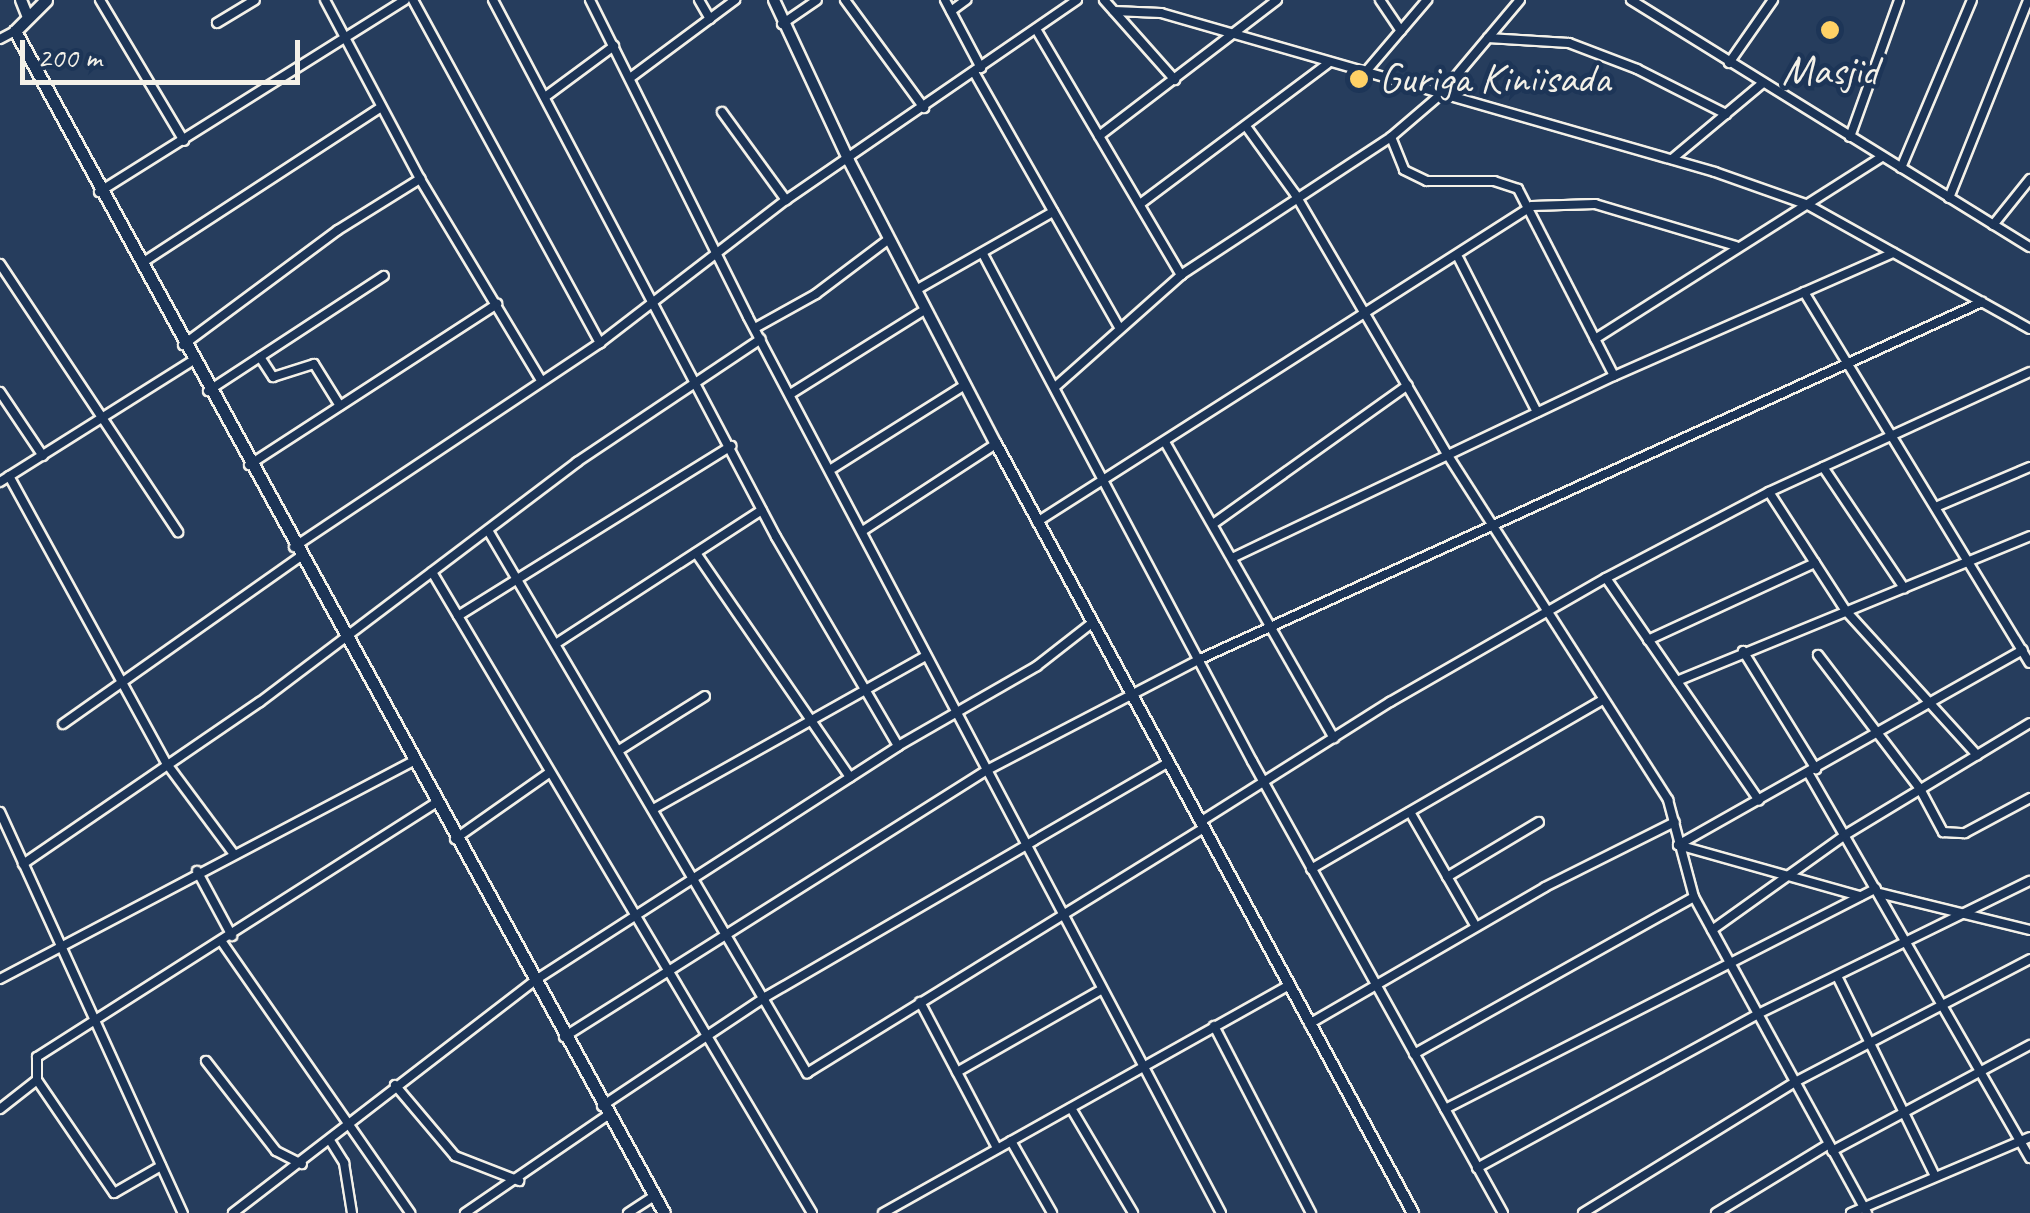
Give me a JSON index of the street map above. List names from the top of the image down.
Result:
{
  "places": ["Masjid", "Guriga Kiniisada"],
  "scale_bar": "200 m"
}
